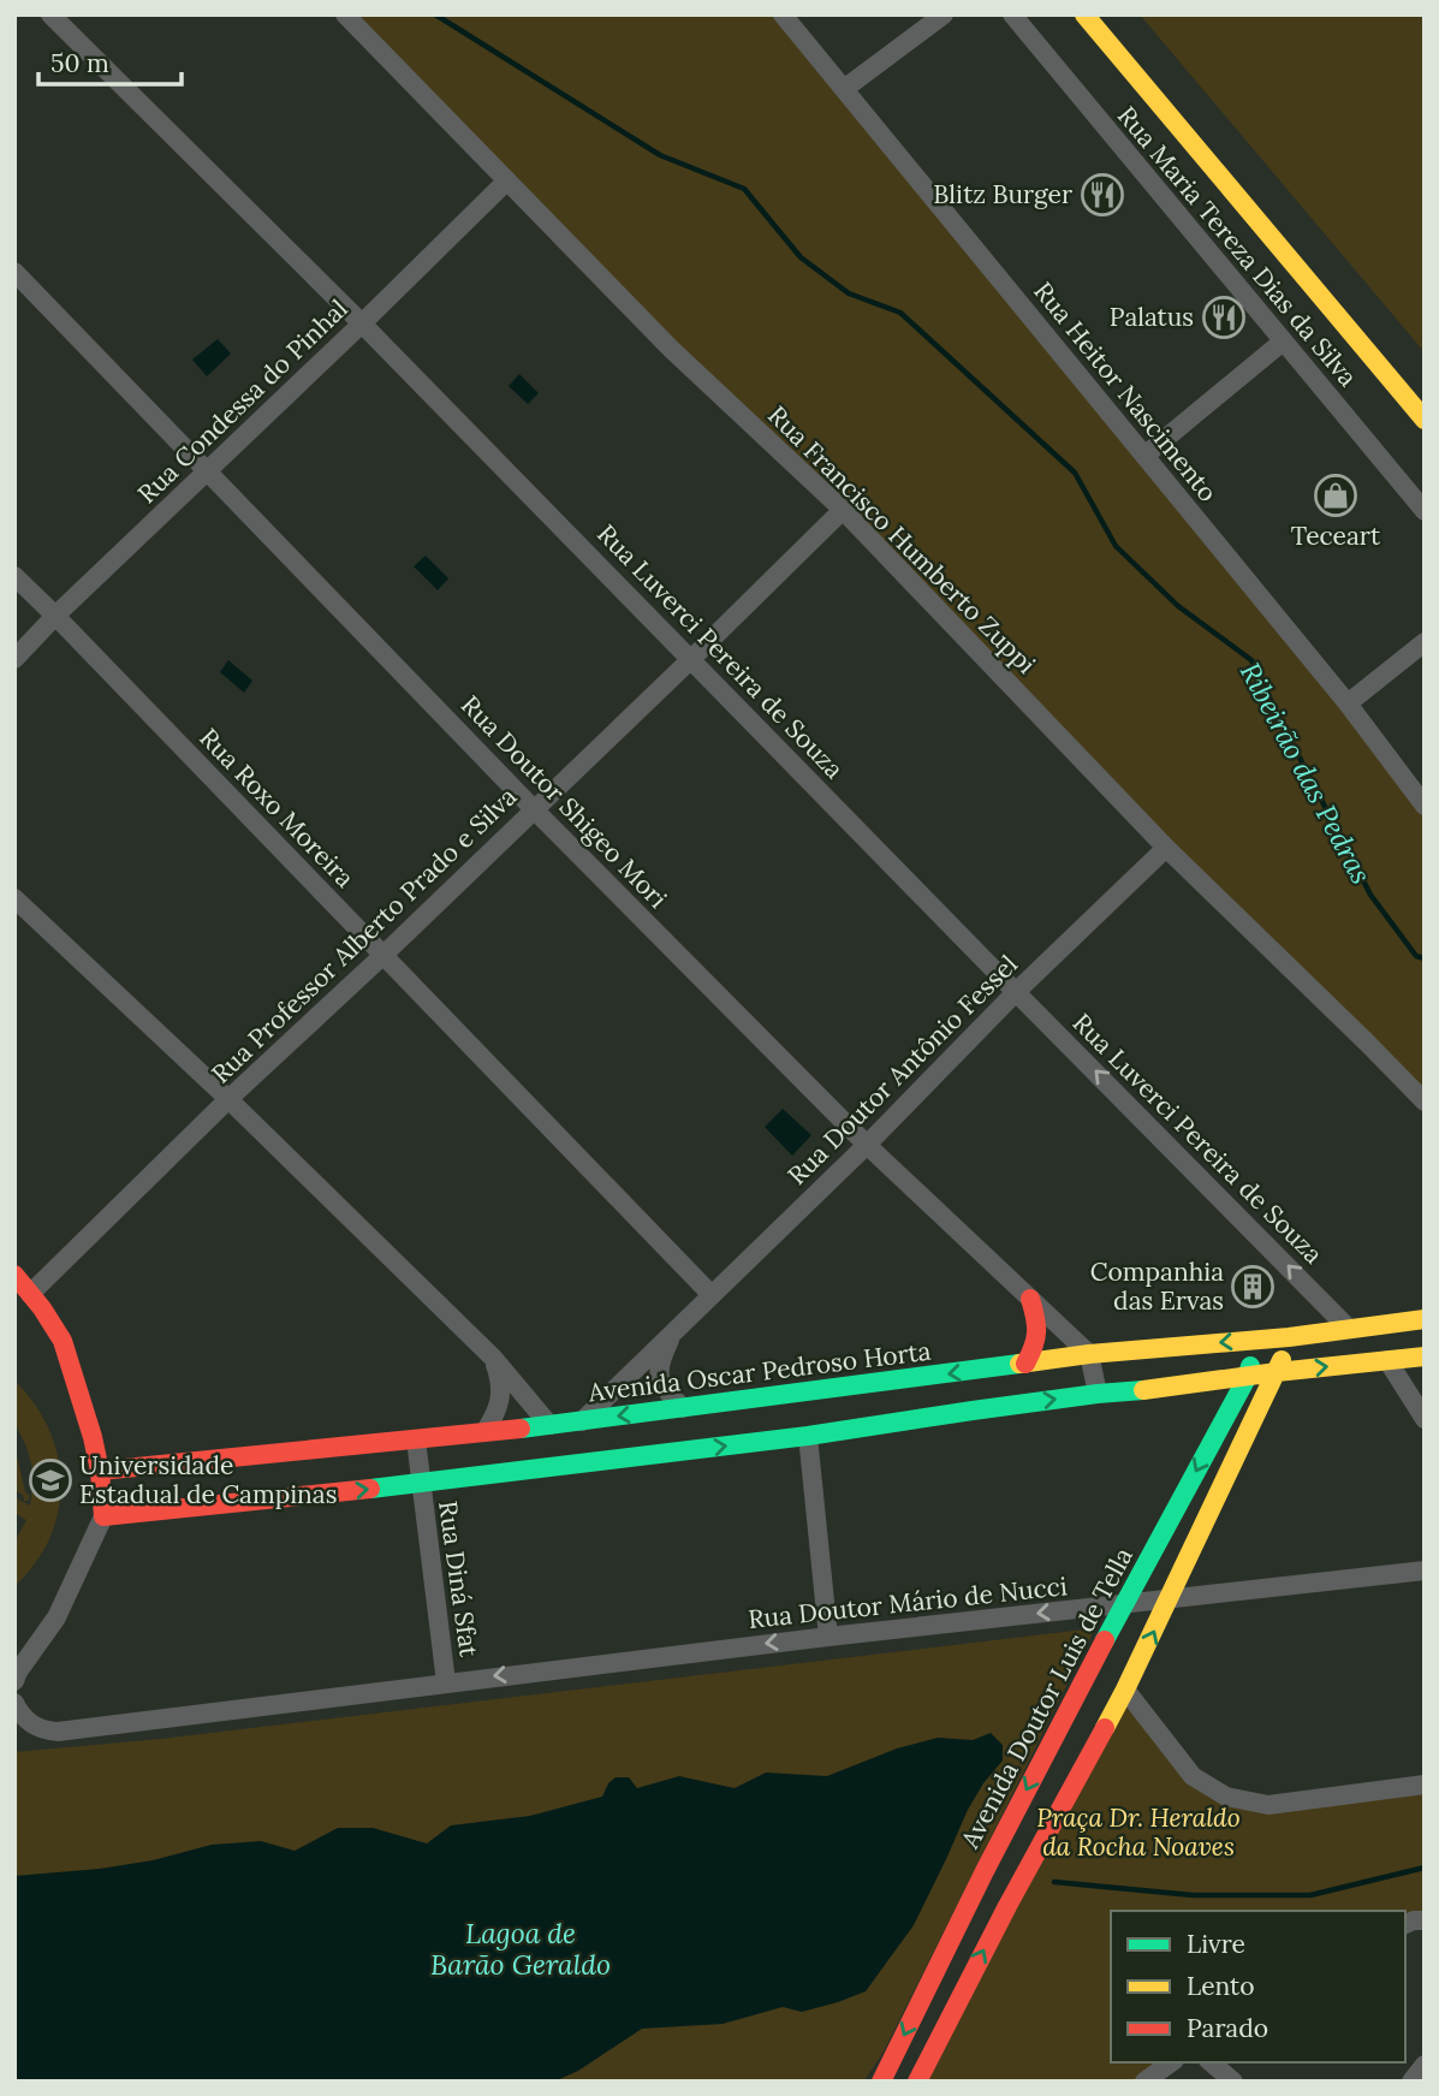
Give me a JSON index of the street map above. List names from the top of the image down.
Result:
{
  "streets": {
    "main road": ["Avenida Oscar Pedroso Horta", "Avenida Doutor Luis de Tella"],
    "street": [
      "Rua Maria Tereza Dias da Silva",
      "Rua Heitor Nascimento",
      "Rua Condessa do Pinhal",
      "Rua Francisco Humberto Zuppi",
      "Rua Luverci Pereira de Souza",
      "Rua Doutor Shigeo Mori",
      "Rua Roxo Moreira",
      "Rua Professor Alberto Prado e Silva",
      "Rua Doutor Antônio Fessel",
      "Rua Diná Sfat",
      "Rua Doutor Mário de Nucci"
    ]
  },
  "crossings": [
    ["Rua Condessa do Pinhal", "Rua Francisco Humberto Zuppi"],
    ["Rua Condessa do Pinhal", "Rua Luverci Pereira de Souza"],
    ["Rua Condessa do Pinhal", "Rua Doutor Shigeo Mori"],
    ["Rua Condessa do Pinhal", "Rua Roxo Moreira"],
    ["Rua Francisco Humberto Zuppi", "Rua Professor Alberto Prado e Silva"],
    ["Rua Francisco Humberto Zuppi", "Rua Doutor Antônio Fessel"],
    ["Rua Luverci Pereira de Souza", "Rua Professor Alberto Prado e Silva"],
    ["Rua Luverci Pereira de Souza", "Rua Doutor Antônio Fessel"],
    ["Rua Luverci Pereira de Souza", "Avenida Oscar Pedroso Horta"],
    ["Rua Doutor Shigeo Mori", "Rua Professor Alberto Prado e Silva"],
    ["Rua Doutor Shigeo Mori", "Rua Doutor Antônio Fessel"],
    ["Rua Doutor Shigeo Mori", "Avenida Oscar Pedroso Horta"],
    ["Rua Roxo Moreira", "Rua Professor Alberto Prado e Silva"],
    ["Rua Roxo Moreira", "Rua Doutor Antônio Fessel"],
    ["Rua Doutor Antônio Fessel", "Avenida Oscar Pedroso Horta"],
    ["Avenida Oscar Pedroso Horta", "Rua Diná Sfat"],
    ["Avenida Oscar Pedroso Horta", "Avenida Doutor Luis de Tella"],
    ["Rua Diná Sfat", "Rua Doutor Mário de Nucci"],
    ["Rua Doutor Mário de Nucci", "Avenida Doutor Luis de Tella"]
  ],
  "one_way": ["Rua Doutor Mário de Nucci"],
  "water": ["Ribeirão das Pedras", "Lagoa de Barão Geraldo"],
  "parks": ["Praça Dr. Heraldo da Rocha Noaves"],
  "places": {
    "restaurant": ["Blitz Burger", "Palatus"],
    "shop": ["Teceart"],
    "building": ["Companhia das Ervas"],
    "school or university": ["Universidade Estadual de Campinas"]
  },
  "legend": ["Livre", "Lento", "Parado"],
  "scale_bar": "50 m"
}
